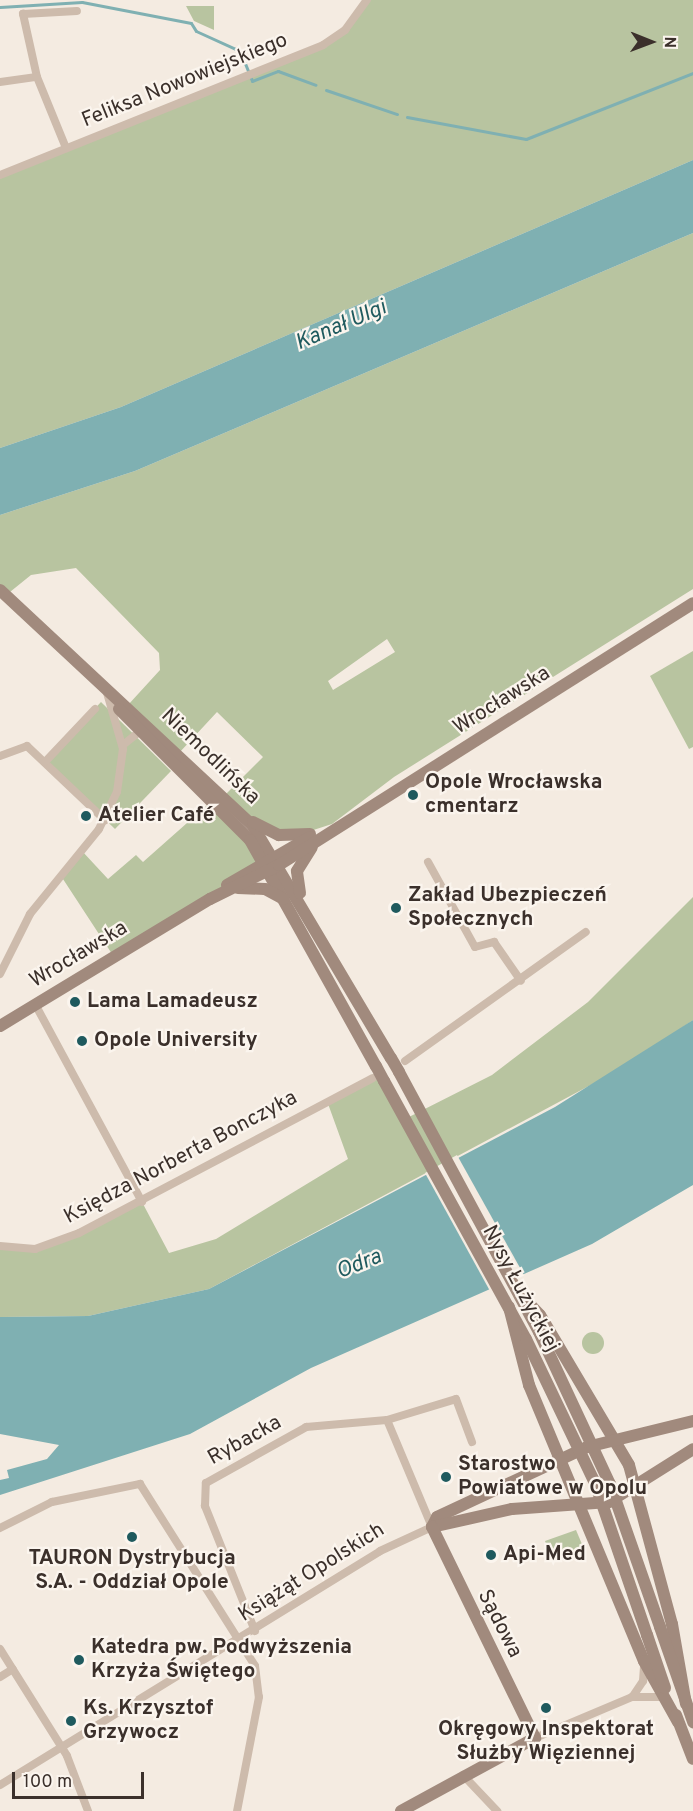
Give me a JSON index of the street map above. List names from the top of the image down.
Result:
{
  "streets": {
    "main road": [
      "Wrocławska",
      "Niemodlińska",
      "Nysy Łużyckiej",
      "Książąt Opolskich",
      "Sądowa"
    ],
    "street": ["Feliksa Nowowiejskiego", "Księdza Norberta Bonczyka", "Rybacka"]
  },
  "crossings": [
    ["Wrocławska", "Niemodlińska"],
    ["Wrocławska", "Nysy Łużyckiej"],
    ["Niemodlińska", "Nysy Łużyckiej"],
    ["Księdza Norberta Bonczyka", "Nysy Łużyckiej"],
    ["Rybacka", "Książąt Opolskich"],
    ["Książąt Opolskich", "Sądowa"]
  ],
  "water": ["Kanał Ulgi", "Odra"],
  "places": [
    "Opole Wrocławska cmentarz",
    "Atelier Café",
    "Zakład Ubezpieczeń Społecznych",
    "Lama Lamadeusz",
    "Opole University",
    "Starostwo Powiatowe w Opolu",
    "TAURON Dystrybucja S.A. - Oddział Opole",
    "Api-Med",
    "Katedra pw. Podwyższenia Krzyża Świętego",
    "Okręgowy Inspektorat Służby Więziennej",
    "Ks. Krzysztof Grzywocz"
  ],
  "scale_bar": "100 m",
  "north": "right"
}
